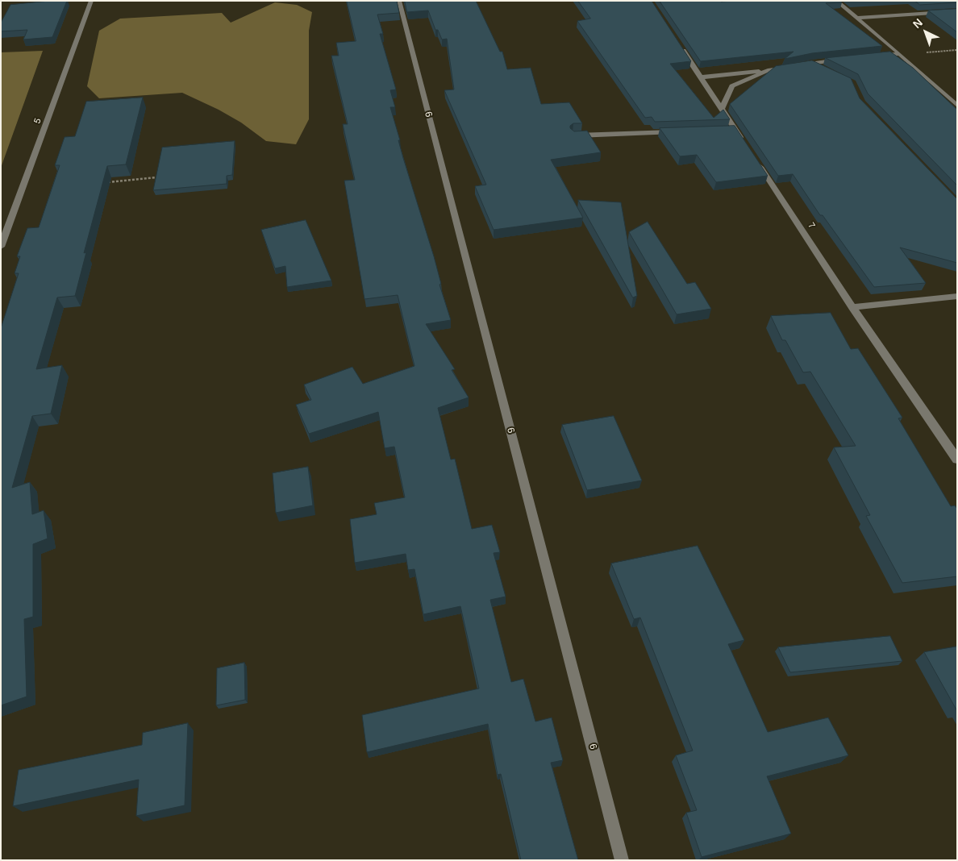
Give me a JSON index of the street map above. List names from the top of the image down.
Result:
{
  "streets": {
    "street": ["6", "5", "7"]
  },
  "north": "top left"
}
